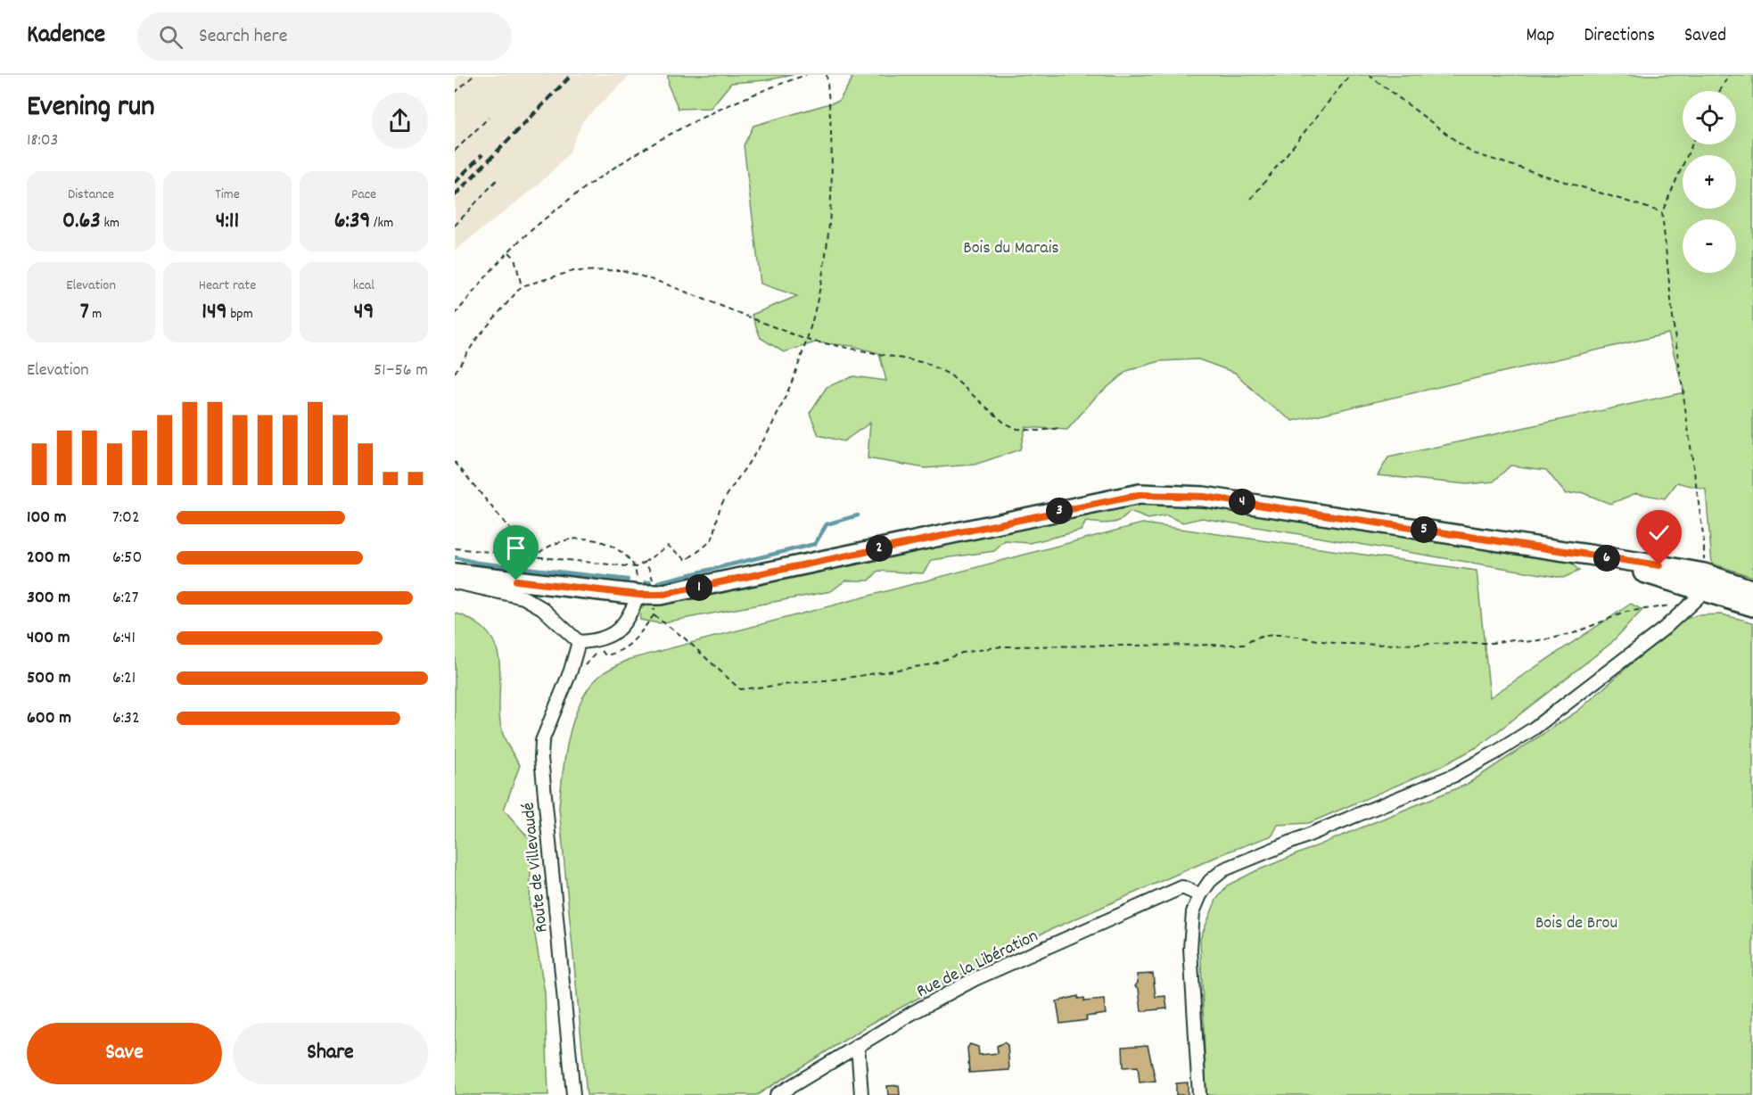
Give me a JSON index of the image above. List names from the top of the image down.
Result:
{
  "streets": {
    "street": ["Route de Villevaudé", "Rue de la Libération"]
  },
  "parks": ["Bois du Marais", "Bois de Brou"],
  "page": {
    "header": "Kadence",
    "search": "Search here",
    "nav": ["Map", "Directions", "Saved"],
    "heading": ["Evening run", "18:03"],
    "map_buttons": ["+", "−"],
    "stats": [
      ["Distance", "0.63 km"],
      ["Time", "4:11"],
      ["Pace", "6:39 /km"],
      ["Elevation", "7 m"],
      ["Heart rate", "149 bpm"],
      ["kcal", "49"]
    ],
    "chart": ["Elevation", "51–56 m"],
    "pins": [
      "4",
      "3",
      "5",
      "2",
      "6",
      "1"
    ],
    "list": [
      {
        "name": "100 m",
        "note": "7:02"
      },
      {
        "name": "200 m",
        "note": "6:50"
      },
      {
        "name": "300 m",
        "note": "6:27"
      },
      {
        "name": "400 m",
        "note": "6:41"
      },
      {
        "name": "500 m",
        "note": "6:21"
      },
      {
        "name": "600 m",
        "note": "6:32"
      }
    ],
    "buttons": ["Save", "Share"]
  }
}
